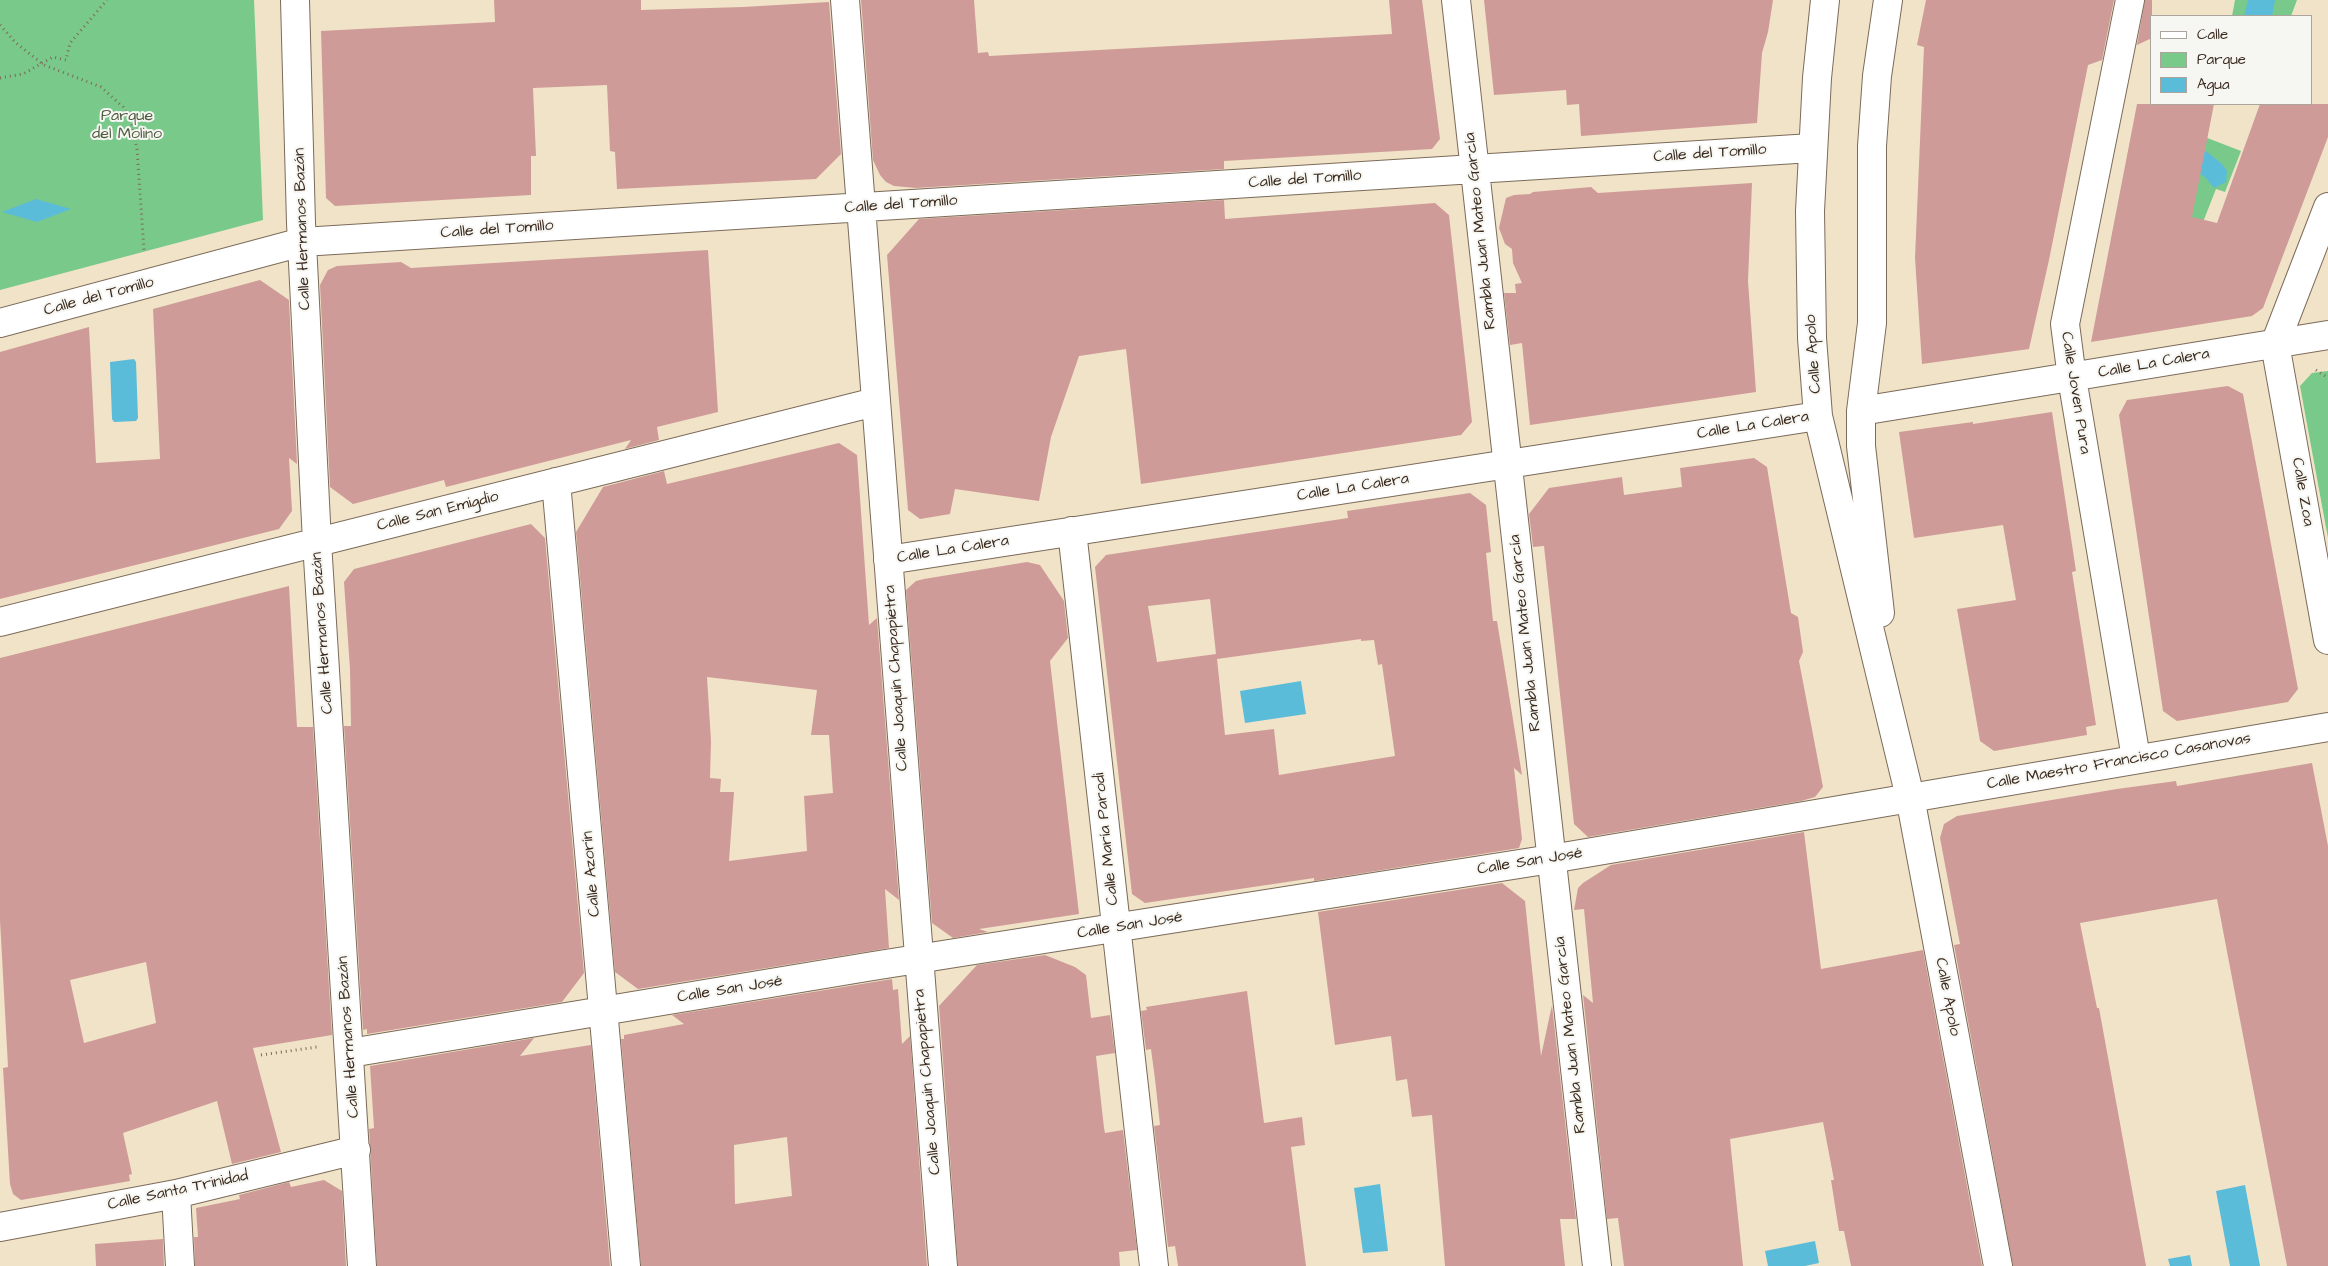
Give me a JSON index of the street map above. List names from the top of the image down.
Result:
{
  "streets": {
    "street": [
      "Calle del Tomillo",
      "Calle Hermanos Bazán",
      "Rambla Juan Mateo García",
      "Calle Apolo",
      "Calle La Calera",
      "Calle Joven Pura",
      "Calle Zoa",
      "Calle San Emigdio",
      "Calle Joaquín Chapapietra",
      "Calle Maestro Francisco Casanovas",
      "Calle María Parodi",
      "Calle San José",
      "Calle Azorín",
      "Calle Santa Trinidad"
    ]
  },
  "crossings": [
    ["Calle del Tomillo", "Calle Hermanos Bazán"],
    ["Calle del Tomillo", "Rambla Juan Mateo García"],
    ["Calle del Tomillo", "Calle Apolo"],
    ["Calle del Tomillo", "Calle Joaquín Chapapietra"],
    ["Calle Hermanos Bazán", "Calle San Emigdio"],
    ["Calle Hermanos Bazán", "Calle San José"],
    ["Calle Hermanos Bazán", "Calle Santa Trinidad"],
    ["Rambla Juan Mateo García", "Calle La Calera"],
    ["Rambla Juan Mateo García", "Calle San José"],
    ["Calle Apolo", "Calle La Calera"],
    ["Calle Apolo", "Calle Maestro Francisco Casanovas"],
    ["Calle Apolo", "Calle San José"],
    ["Calle La Calera", "Calle Joven Pura"],
    ["Calle La Calera", "Calle Zoa"],
    ["Calle La Calera", "Calle Joaquín Chapapietra"],
    ["Calle La Calera", "Calle María Parodi"],
    ["Calle Joven Pura", "Calle Maestro Francisco Casanovas"],
    ["Calle San Emigdio", "Calle Joaquín Chapapietra"],
    ["Calle San Emigdio", "Calle Azorín"],
    ["Calle Joaquín Chapapietra", "Calle San José"],
    ["Calle Maestro Francisco Casanovas", "Calle San José"],
    ["Calle María Parodi", "Calle San José"],
    ["Calle San José", "Calle Azorín"]
  ],
  "parks": ["Parque del Molino"],
  "legend": ["Calle", "Parque", "Agua"]
}
